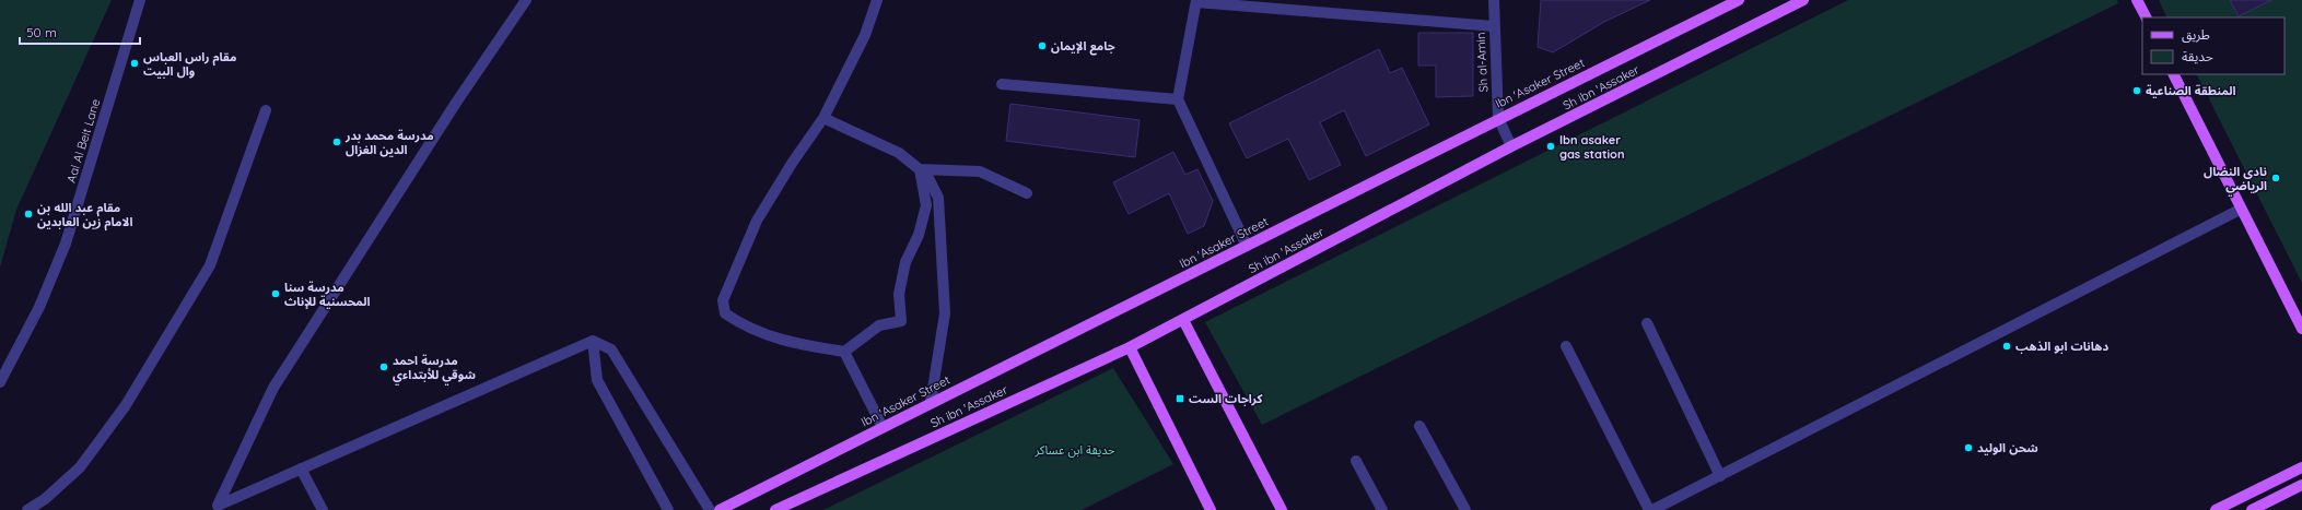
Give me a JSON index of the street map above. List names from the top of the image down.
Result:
{
  "streets": {
    "main road": ["Ibn 'Asaker Street", "Sh ibn 'Assaker"],
    "street": ["Sh al-Amin", "Aal Al Beit Lane"]
  },
  "crossings": [
    ["Sh al-Amin", "Ibn 'Asaker Street"],
    ["Sh al-Amin", "Sh ibn 'Assaker"]
  ],
  "parks": ["حديقة ابن عساكر"],
  "places": {
    "other": [
      "جامع الإيمان",
      "مقام راس العباس وال البيت",
      "المنطقة الصناعية",
      "مدرسة محمد بدر الدين الغزال",
      "Ibn asaker gas station",
      "نادي النضال الرياضي",
      "مقام عبد الله بن الامام زين العابدين",
      "مدرسة سنا المحسنية للإناث",
      "دهانات ابو الذهب",
      "مدرسة احمد شوقي للأبتداءي",
      "شحن الوليد"
    ],
    "transit": ["كراجات الست"]
  },
  "legend": ["طريق", "حديقة"],
  "scale_bar": "50 m"
}
